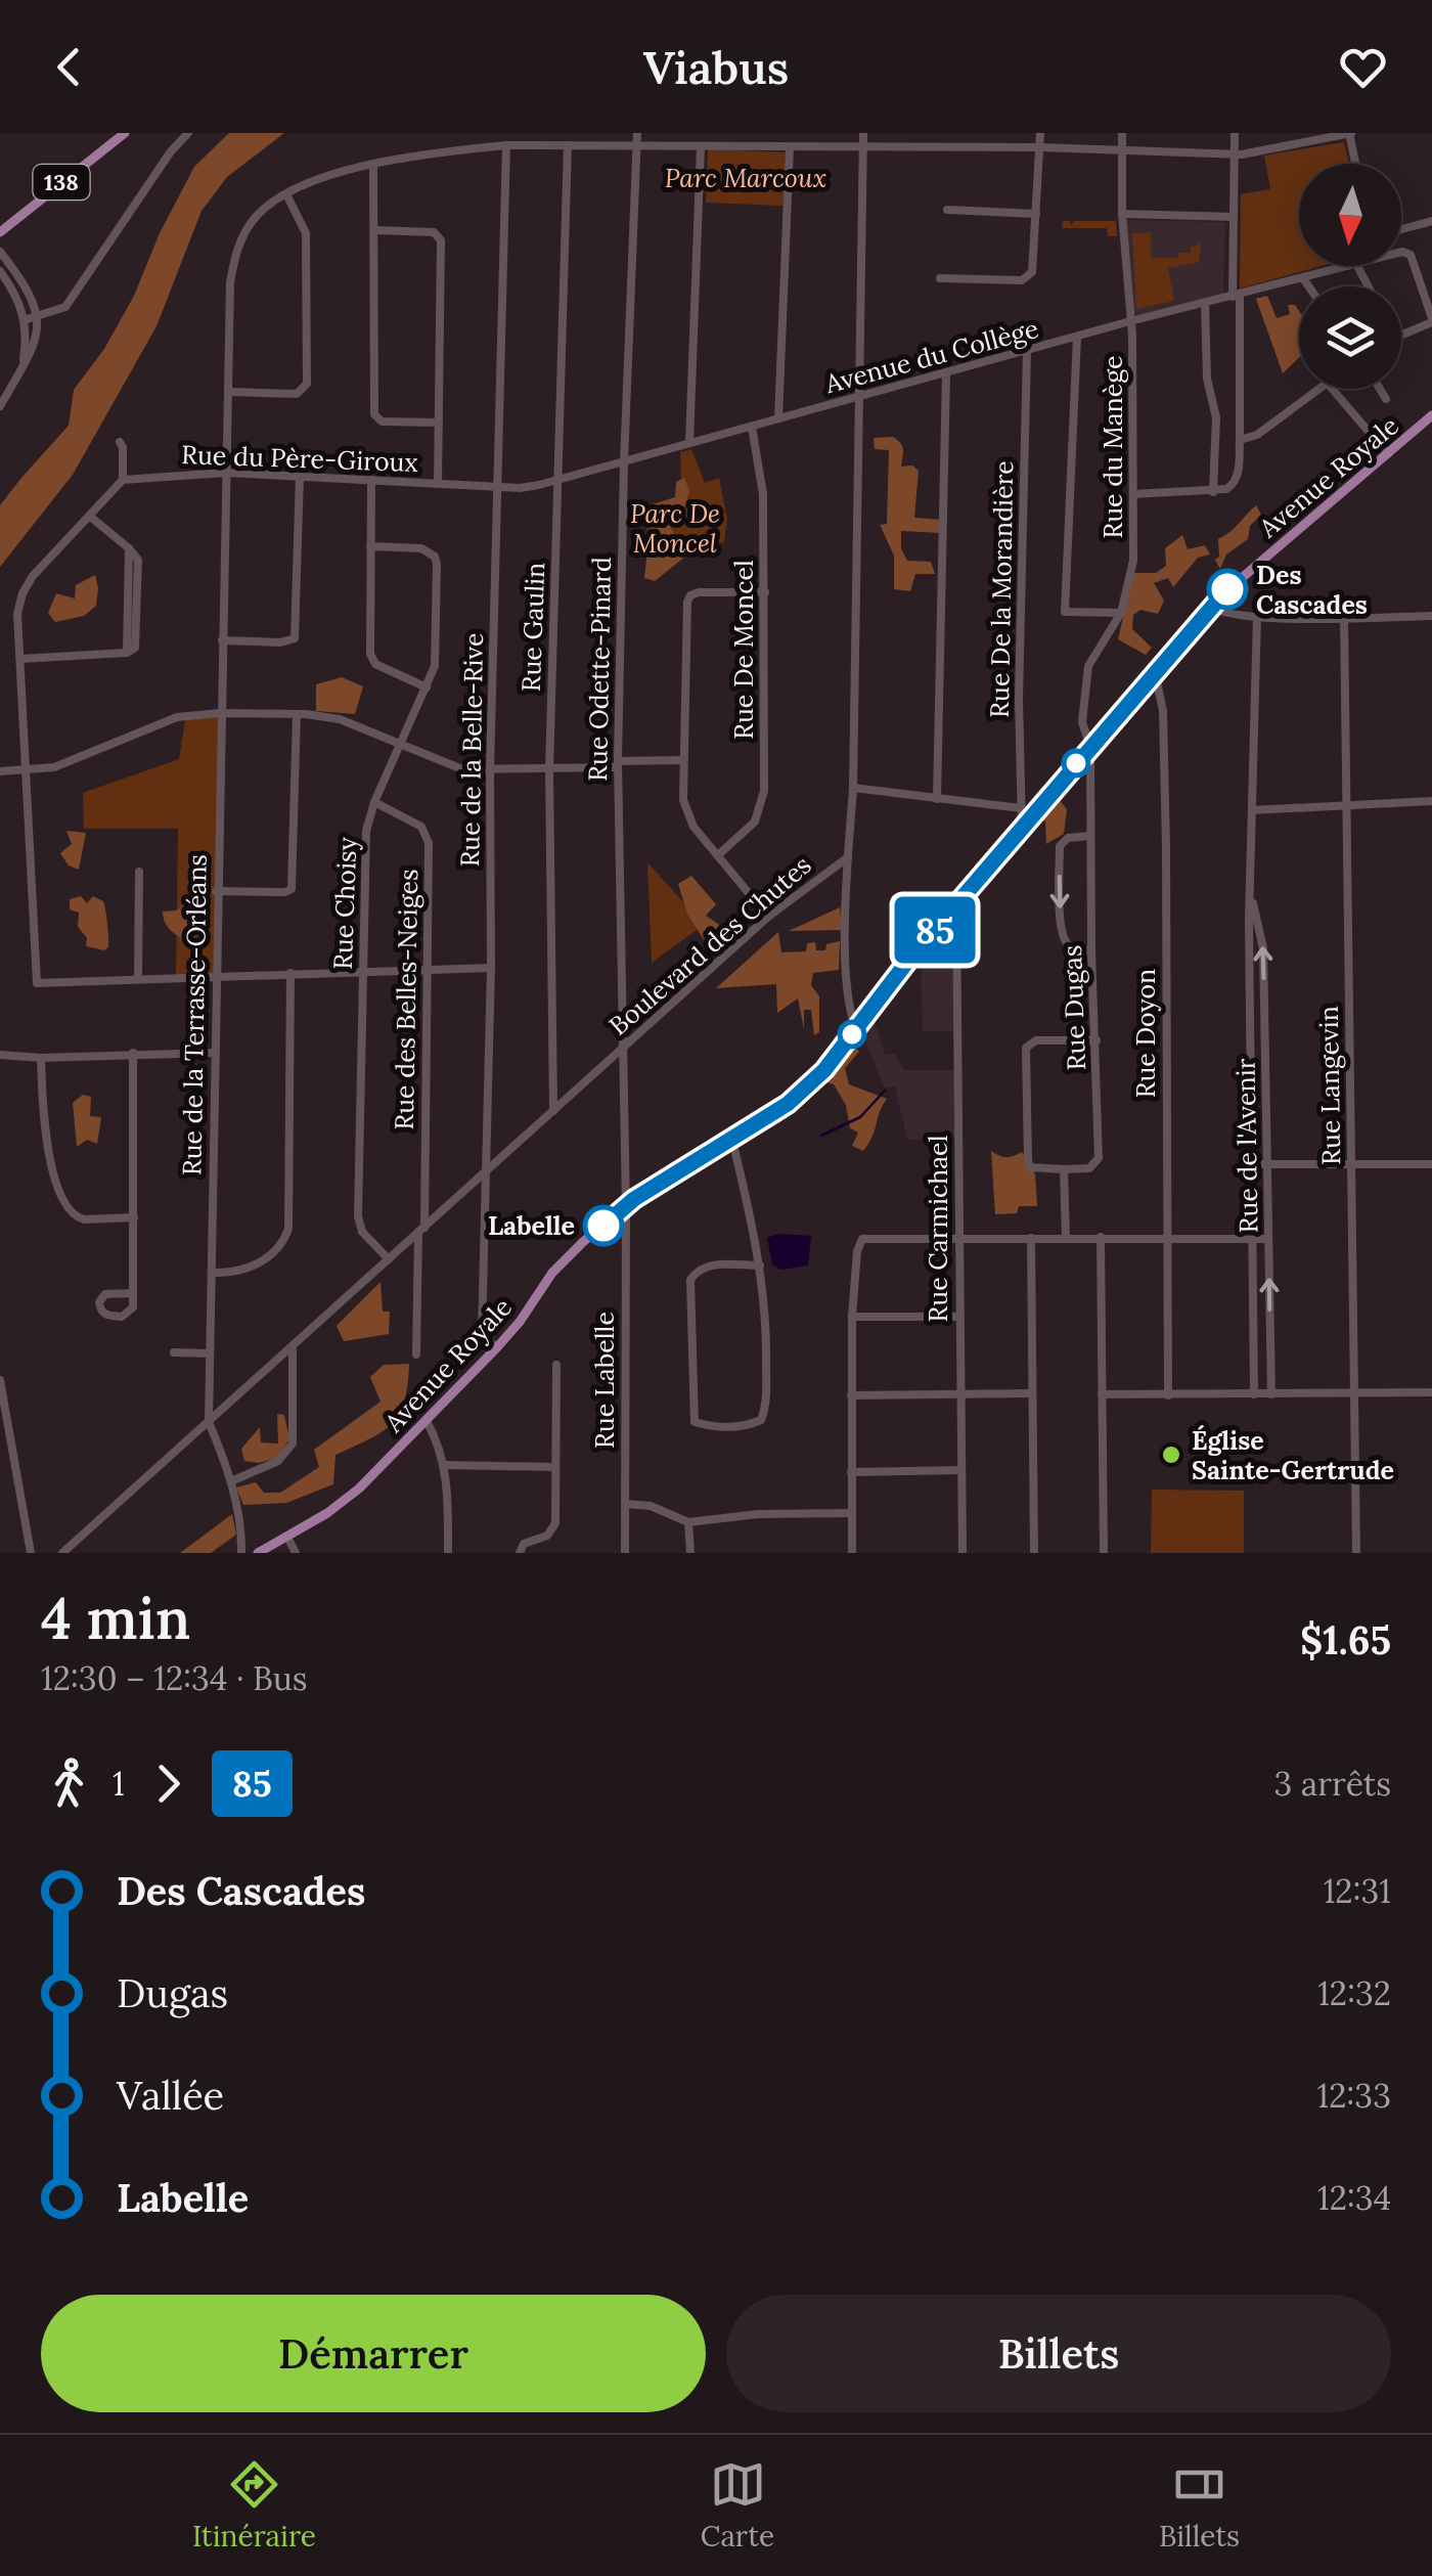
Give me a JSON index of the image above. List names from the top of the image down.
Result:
{
  "streets": {
    "main road": ["138", "Avenue Royale"],
    "street": [
      "Avenue du Collège",
      "Rue du Manège",
      "Rue du Père-Giroux",
      "Rue De la Morandière",
      "Rue Gaulin",
      "Rue De Moncel",
      "Rue Odette-Pinard",
      "Rue de la Belle-Rive",
      "Rue Choisy",
      "Boulevard des Chutes",
      "Rue des Belles-Neiges",
      "Rue Dugas",
      "Rue de la Terrasse-Orléans",
      "Rue Doyon",
      "Rue Langevin",
      "Rue de l'Avenir",
      "Rue Carmichael",
      "Rue Labelle"
    ]
  },
  "crossings": [
    ["Avenue du Collège", "Rue du Manège"],
    ["Avenue du Collège", "Rue du Père-Giroux"],
    ["Avenue du Collège", "Rue De la Morandière"],
    ["Avenue du Collège", "Rue Gaulin"],
    ["Avenue du Collège", "Rue De Moncel"],
    ["Avenue du Collège", "Rue Odette-Pinard"],
    ["Avenue du Collège", "Rue de la Belle-Rive"],
    ["Avenue du Collège", "Boulevard des Chutes"],
    ["Rue du Manège", "Avenue Royale"],
    ["Rue du Manège", "Rue Dugas"],
    ["Rue du Manège", "Rue de la Terrasse-Orléans"],
    ["Rue du Père-Giroux", "Rue de la Belle-Rive"],
    ["Rue du Père-Giroux", "Rue de la Terrasse-Orléans"],
    ["Avenue Royale", "Rue De la Morandière"],
    ["Avenue Royale", "Rue Odette-Pinard"],
    ["Avenue Royale", "Rue de la Belle-Rive"],
    ["Avenue Royale", "Rue Dugas"],
    ["Avenue Royale", "Rue Doyon"],
    ["Avenue Royale", "Rue Carmichael"],
    ["Avenue Royale", "Rue Labelle"],
    ["Rue Gaulin", "Boulevard des Chutes"],
    ["Rue Gaulin", "Rue de la Terrasse-Orléans"],
    ["Rue Odette-Pinard", "Boulevard des Chutes"],
    ["Rue Odette-Pinard", "Rue de la Terrasse-Orléans"],
    ["Rue Odette-Pinard", "Rue Labelle"],
    ["Rue de la Belle-Rive", "Boulevard des Chutes"],
    ["Rue de la Belle-Rive", "Rue de la Terrasse-Orléans"],
    ["Rue Choisy", "Boulevard des Chutes"],
    ["Rue Choisy", "Rue des Belles-Neiges"],
    ["Boulevard des Chutes", "Rue des Belles-Neiges"],
    ["Boulevard des Chutes", "Rue de la Terrasse-Orléans"]
  ],
  "parks": ["Parc Marcoux", "Parc De Moncel"],
  "places": ["Des Cascades", "Labelle", "Église Sainte-Gertrude"],
  "lines": ["bus line 85"],
  "north": "bottom",
  "page": {
    "header": "Viabus",
    "on_map": "85",
    "heading": ["4 min", "12:30 – 12:34 · Bus", "$1.65"],
    "legs": ["1", "85", "3 arrêts"],
    "list": [
      {
        "name": "Des Cascades",
        "value": "12:31"
      },
      {
        "name": "Dugas",
        "value": "12:32"
      },
      {
        "name": "Vallée",
        "value": "12:33"
      },
      {
        "name": "Labelle",
        "value": "12:34"
      }
    ],
    "buttons": ["Démarrer", "Billets"],
    "tabs": ["Itinéraire", "Carte", "Billets"]
  }
}
